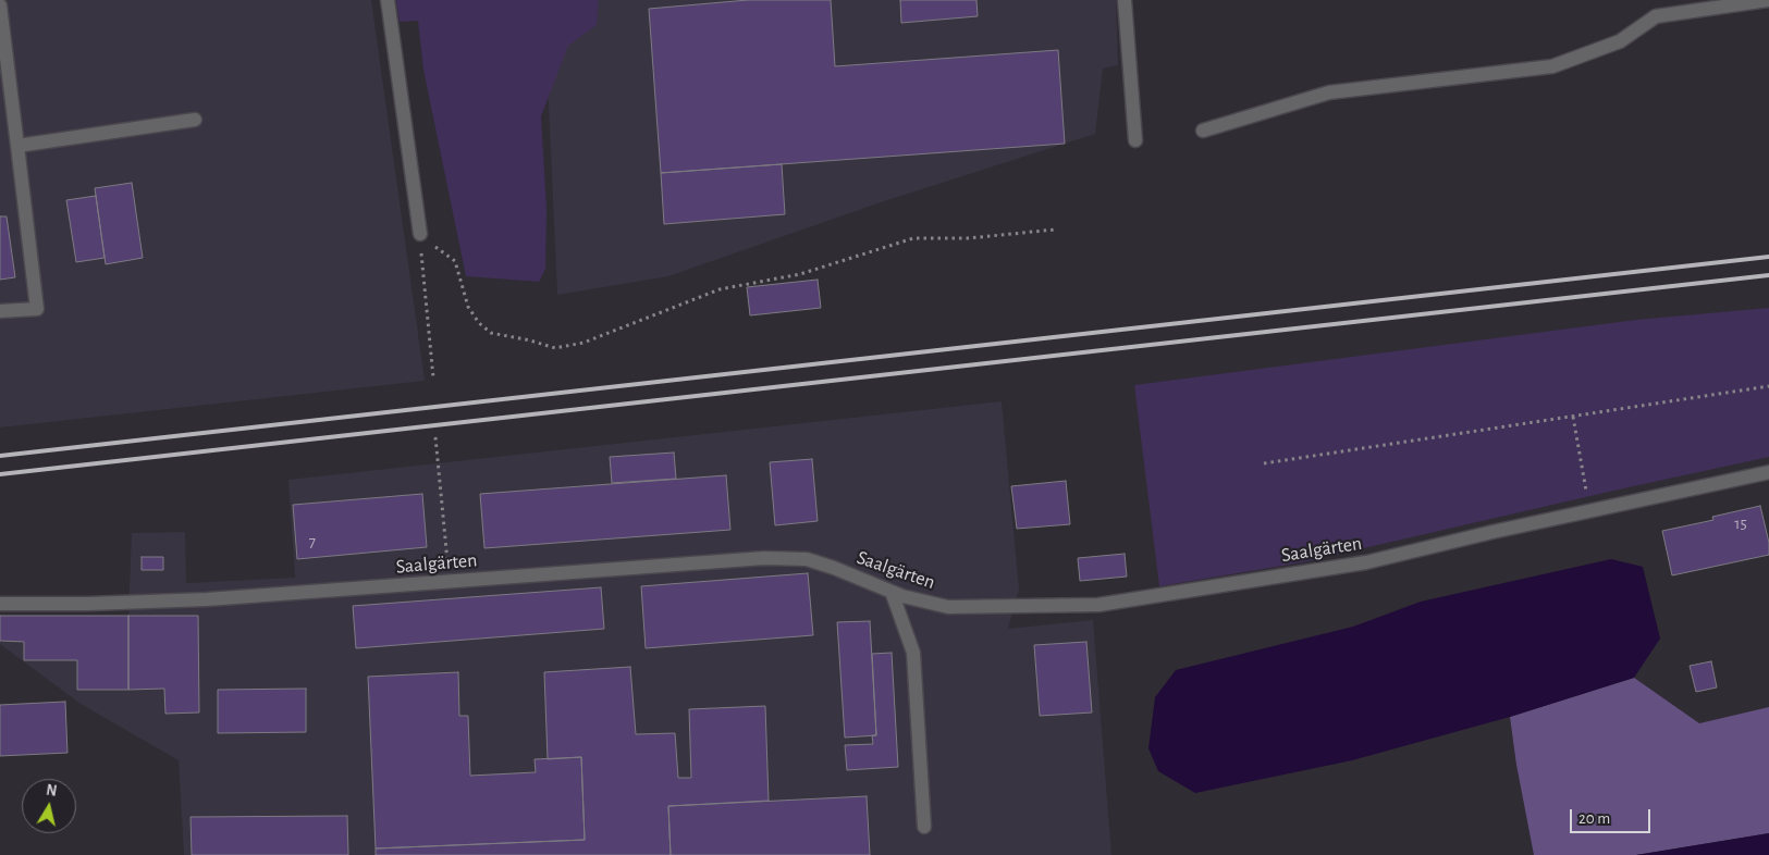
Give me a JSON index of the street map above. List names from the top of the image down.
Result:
{
  "streets": {
    "street": ["Saalgärten"]
  },
  "house_numbers": ["15", "7"],
  "scale_bar": "20 m",
  "north": "top"
}
